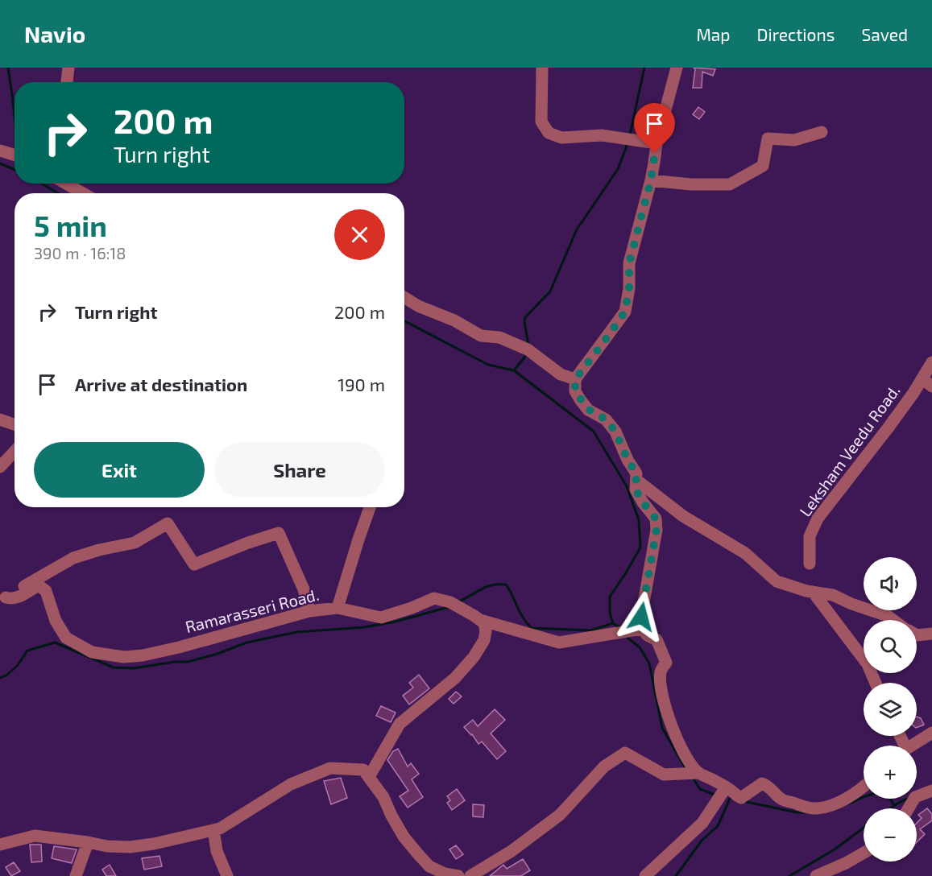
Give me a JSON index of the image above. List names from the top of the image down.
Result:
{
  "streets": {
    "street": ["Leksham Veedu Road.", "Ramarasseri Road."]
  },
  "page": {
    "header": "Navio",
    "nav": ["Map", "Directions", "Saved"],
    "turn": ["200 m", "Turn right"],
    "heading": ["5 min", "390 m · 16:18"],
    "list": [
      {
        "name": "Turn right",
        "value": "200 m"
      },
      {
        "name": "Arrive at destination",
        "value": "190 m"
      }
    ],
    "buttons": ["Exit", "Share"],
    "map_buttons": ["+", "−"]
  }
}
